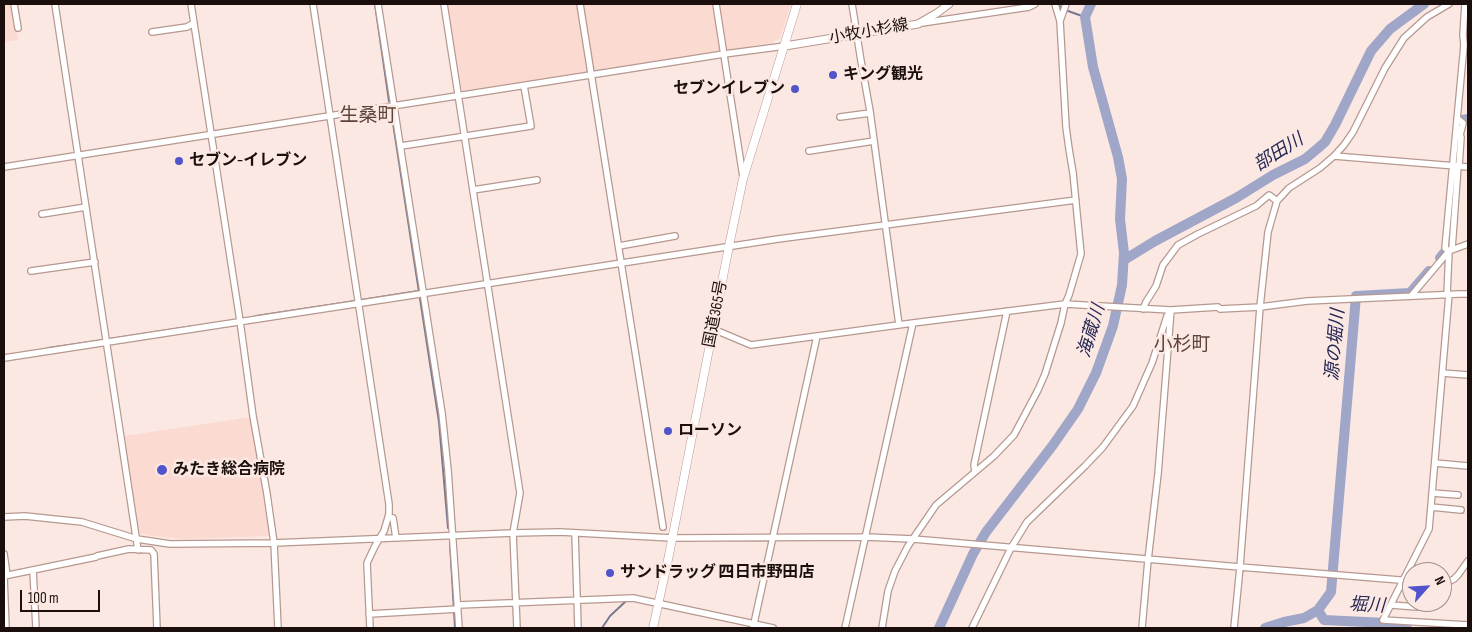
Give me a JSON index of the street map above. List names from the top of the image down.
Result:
{
  "streets": {
    "highway": ["国道365号"],
    "main road": ["小牧小杉線"]
  },
  "crossings": [
    ["小牧小杉線", "国道365号"]
  ],
  "districts": ["生桑町", "小杉町"],
  "water": [
    "部田川",
    "海蔵川",
    "源の堀川",
    "堀川"
  ],
  "places": [
    "キング観光",
    "セブンイレブン",
    "セブン-イレブン",
    "ローソン",
    "みたき総合病院",
    "サンドラッグ 四日市野田店"
  ],
  "scale_bar": "100 m",
  "north": "top right"
}
